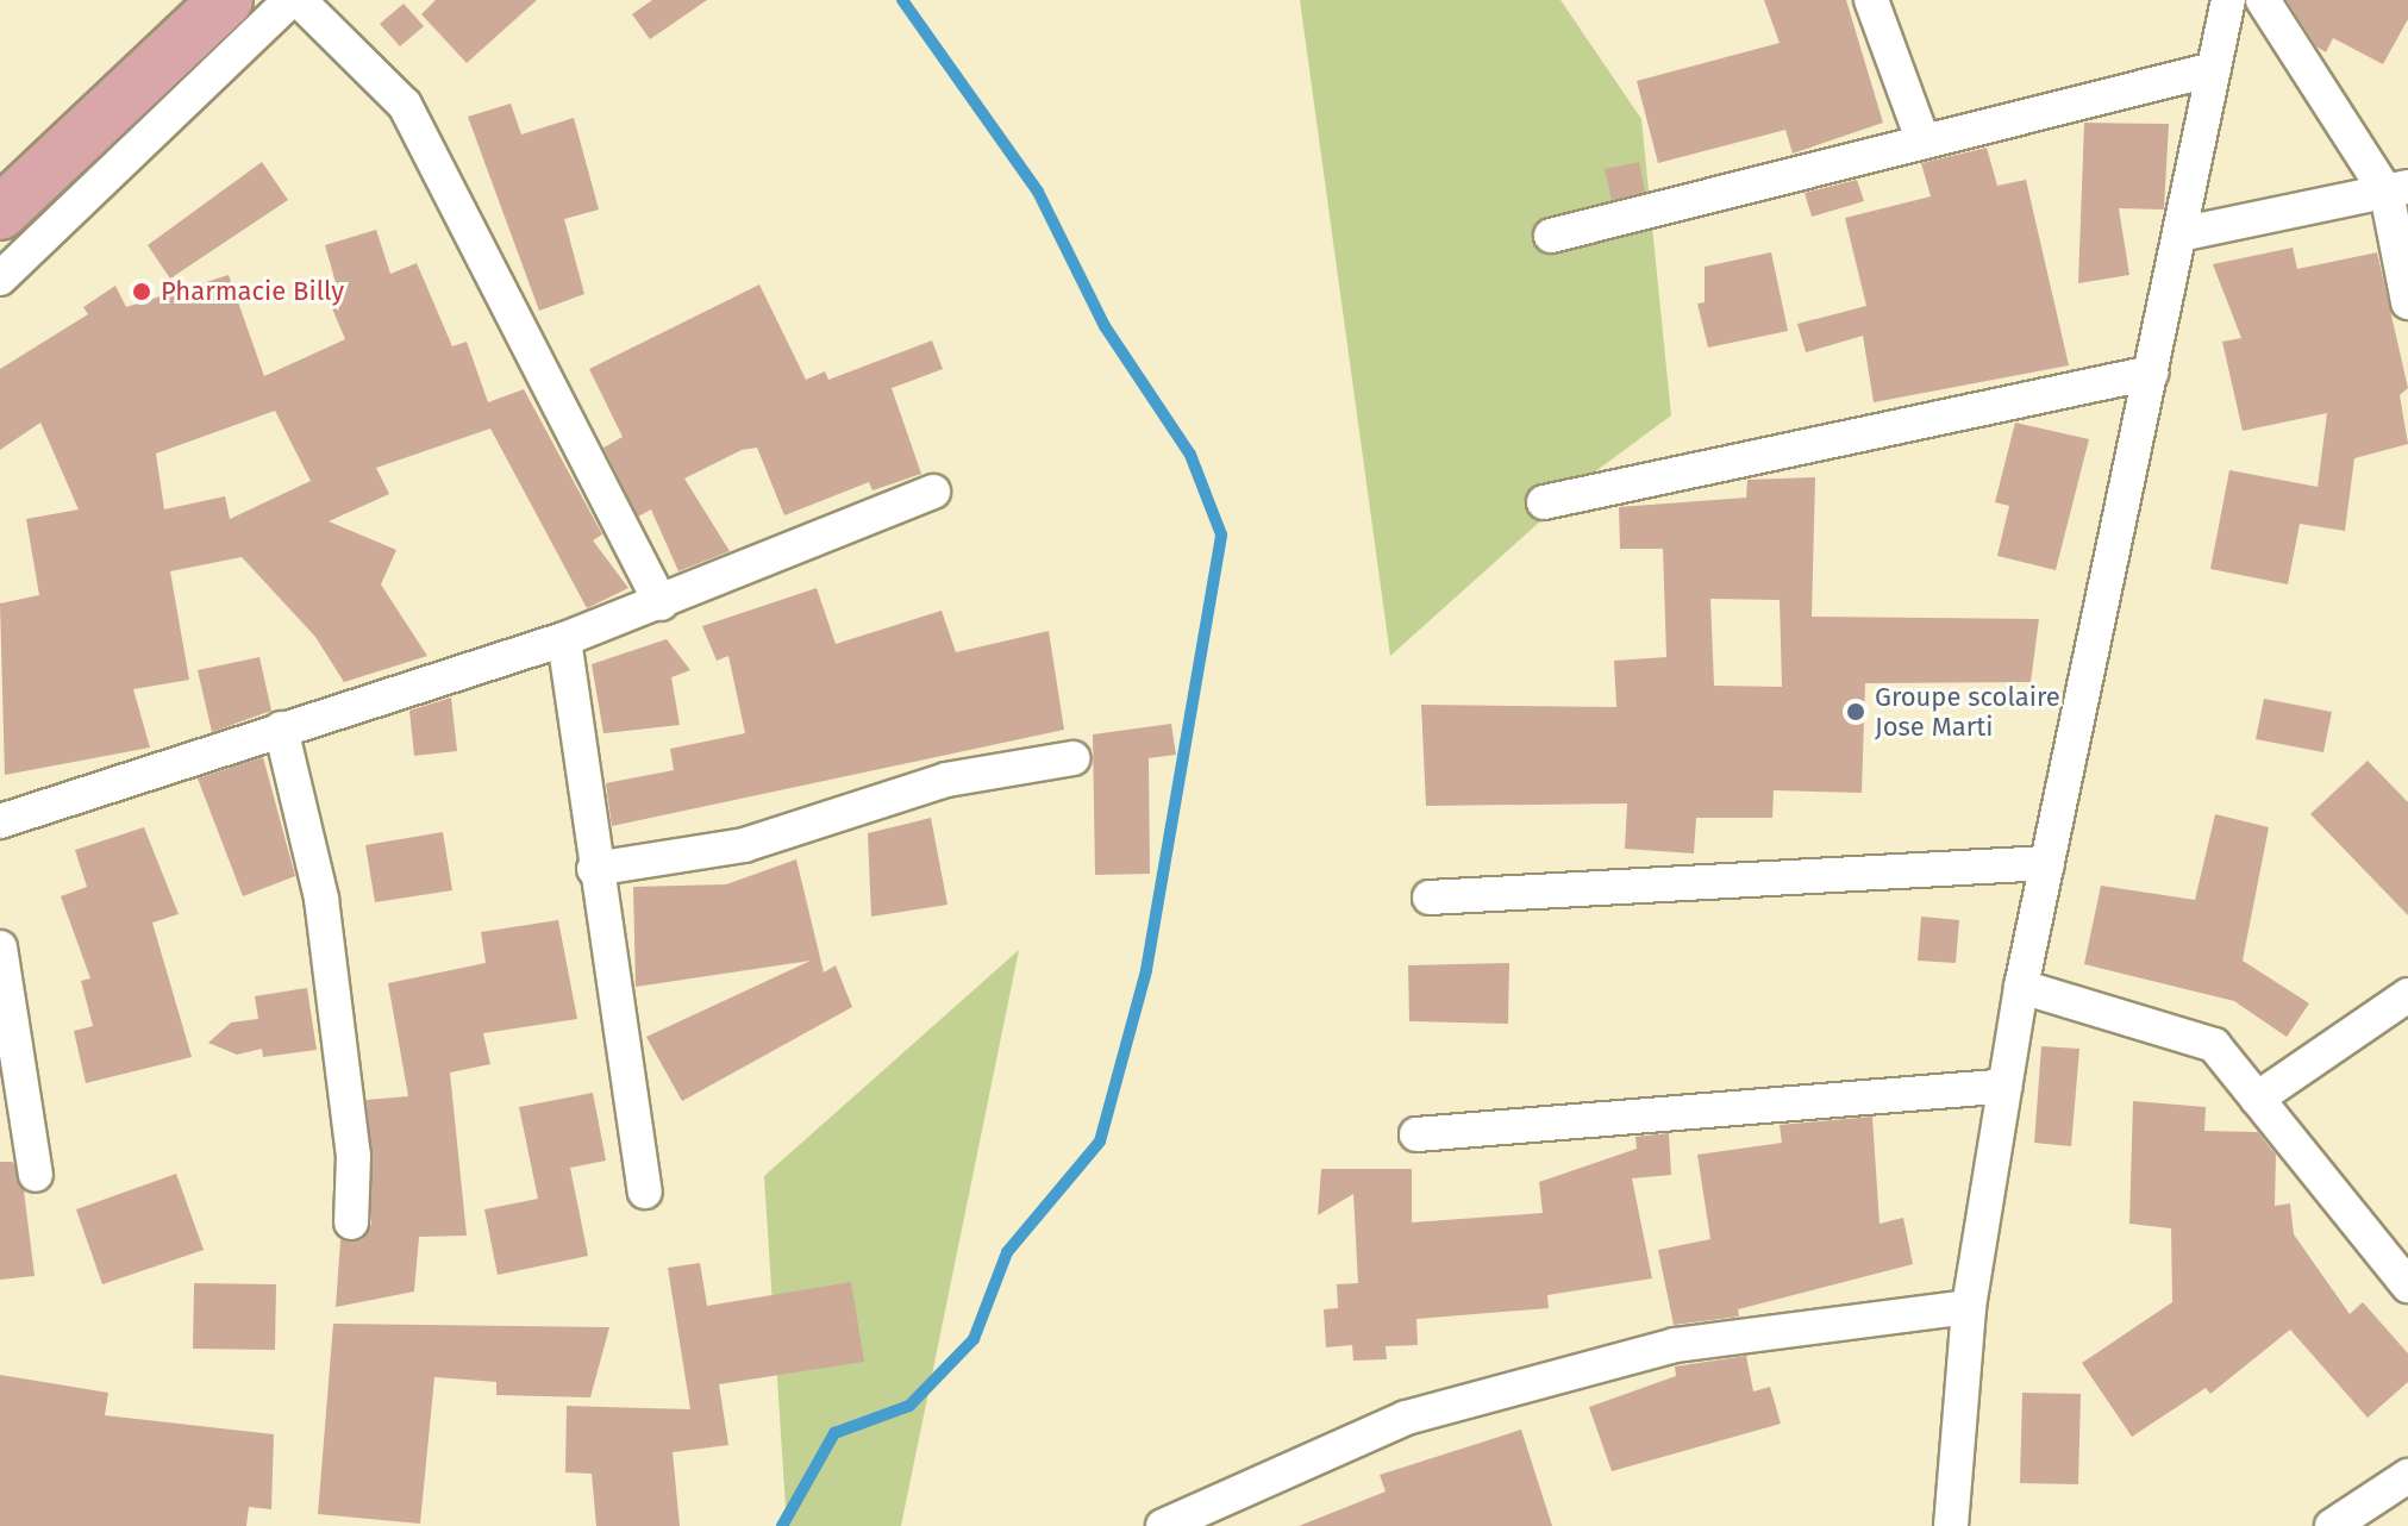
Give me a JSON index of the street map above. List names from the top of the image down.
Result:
{
  "places": ["Pharmacie Billy", "Groupe scolaire Jose Marti"]
}
